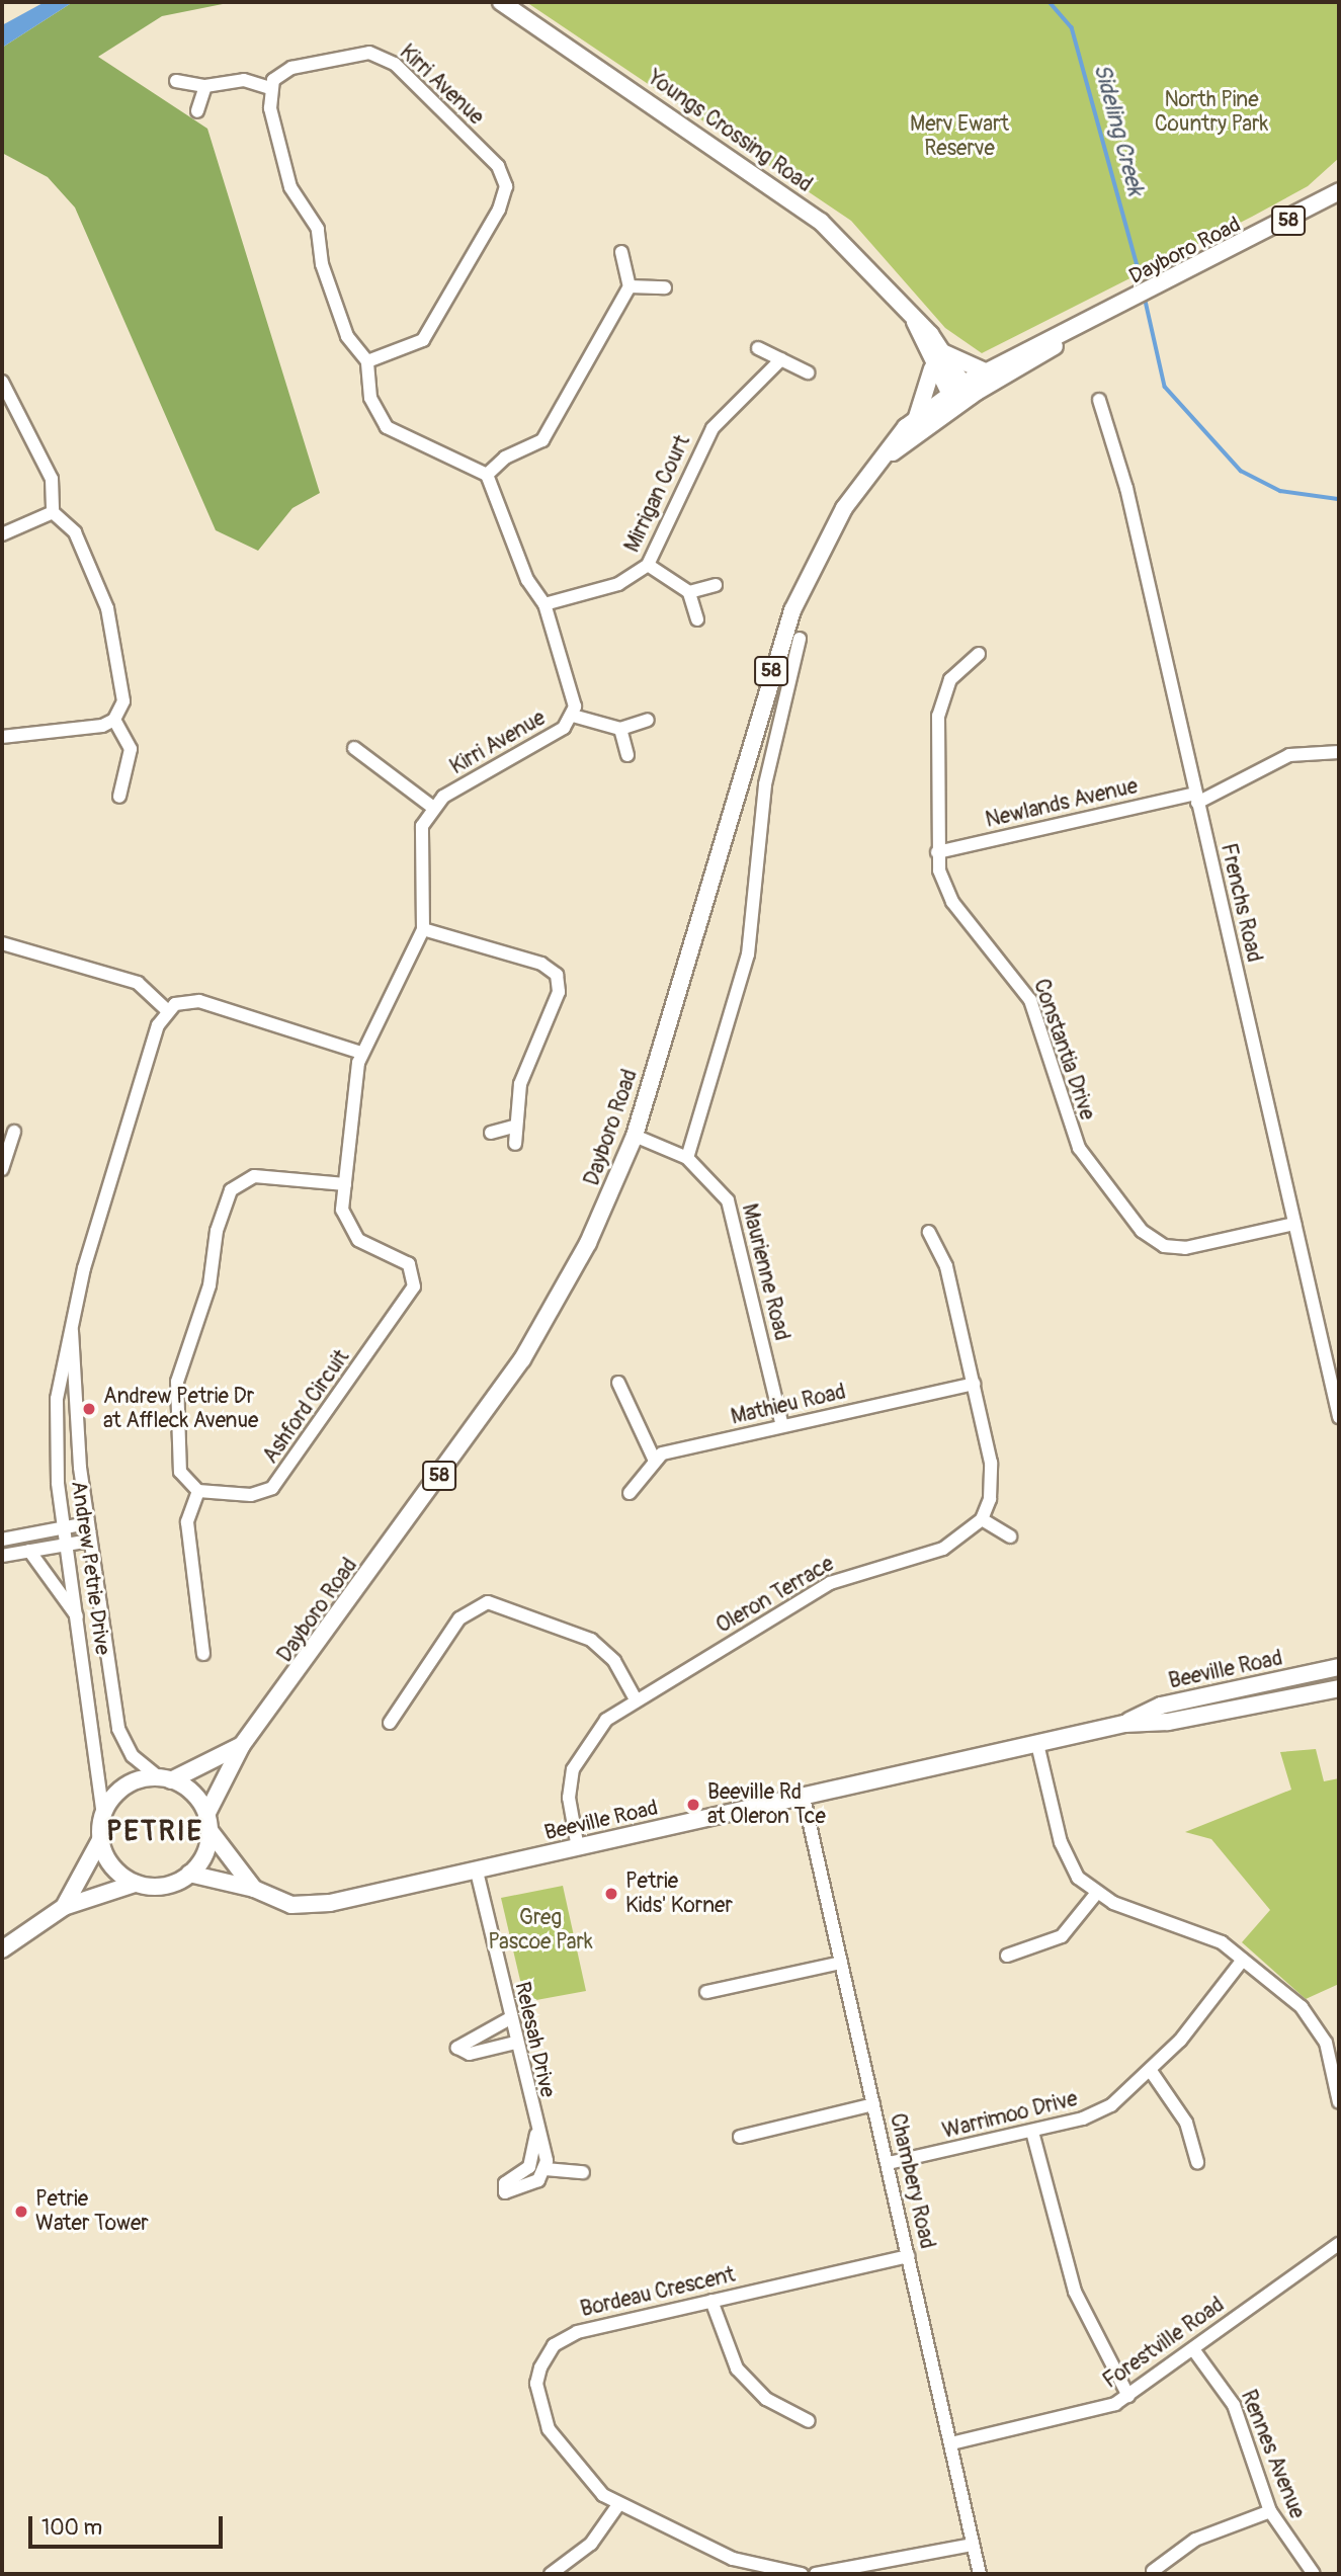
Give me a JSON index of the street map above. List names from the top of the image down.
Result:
{
  "streets": {
    "main road": [
      "Youngs Crossing Road",
      "58",
      "Dayboro Road",
      "Beeville Road"
    ],
    "street": [
      "Kirri Avenue",
      "Mirrigan Court",
      "Newlands Avenue",
      "Frenchs Road",
      "Constantia Drive",
      "Maurienne Road",
      "Mathieu Road",
      "Ashford Circuit",
      "Andrew Petrie Drive",
      "Oleron Terrace",
      "Relesah Drive",
      "Warrimoo Drive",
      "Chambery Road",
      "Bordeau Crescent",
      "Forestville Road",
      "Rennes Avenue"
    ]
  },
  "crossings": [
    ["Kirri Avenue", "Mirrigan Court"],
    ["Youngs Crossing Road", "Dayboro Road"],
    ["58", "Dayboro Road"],
    ["58", "Andrew Petrie Drive"],
    ["58", "Beeville Road"],
    ["Dayboro Road", "Maurienne Road"],
    ["Dayboro Road", "Andrew Petrie Drive"],
    ["Dayboro Road", "Beeville Road"],
    ["Newlands Avenue", "Frenchs Road"],
    ["Newlands Avenue", "Constantia Drive"],
    ["Frenchs Road", "Constantia Drive"],
    ["Maurienne Road", "Mathieu Road"],
    ["Andrew Petrie Drive", "Beeville Road"],
    ["Oleron Terrace", "Beeville Road"],
    ["Beeville Road", "Relesah Drive"],
    ["Beeville Road", "Chambery Road"],
    ["Warrimoo Drive", "Chambery Road"],
    ["Chambery Road", "Bordeau Crescent"],
    ["Chambery Road", "Forestville Road"],
    ["Forestville Road", "Rennes Avenue"]
  ],
  "districts": ["PETRIE"],
  "water": ["Sideling Creek"],
  "parks": ["North Pine Country Park", "Merv Ewart Reserve", "Greg Pascoe Park"],
  "places": [
    "Andrew Petrie Dr at Affleck Avenue",
    "Beeville Rd at Oleron Tce",
    "Petrie Kids' Korner",
    "Petrie Water Tower"
  ],
  "scale_bar": "100 m"
}
